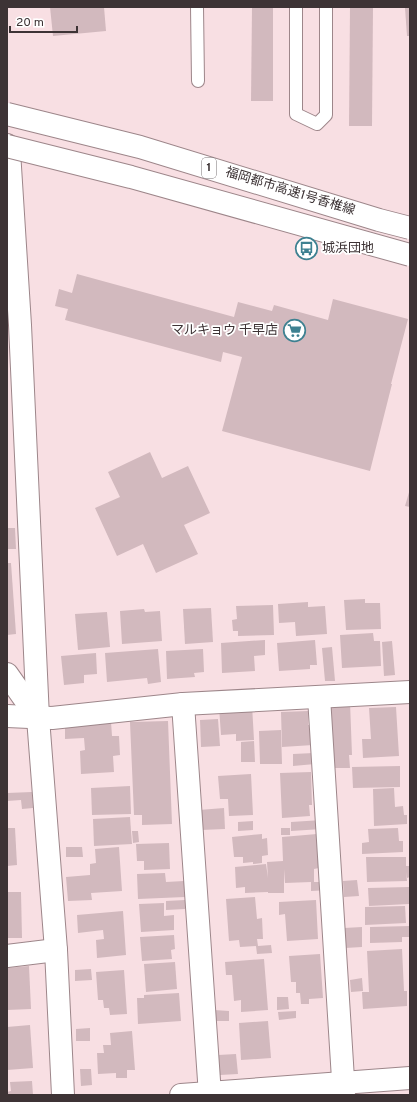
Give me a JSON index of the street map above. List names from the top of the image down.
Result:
{
  "streets": {
    "main road": ["1", "福岡都市高速1号香椎線"]
  },
  "places": {
    "bus stop": ["城浜団地"],
    "supermarket": ["マルキョウ 千早店"]
  },
  "scale_bar": "20 m"
}
